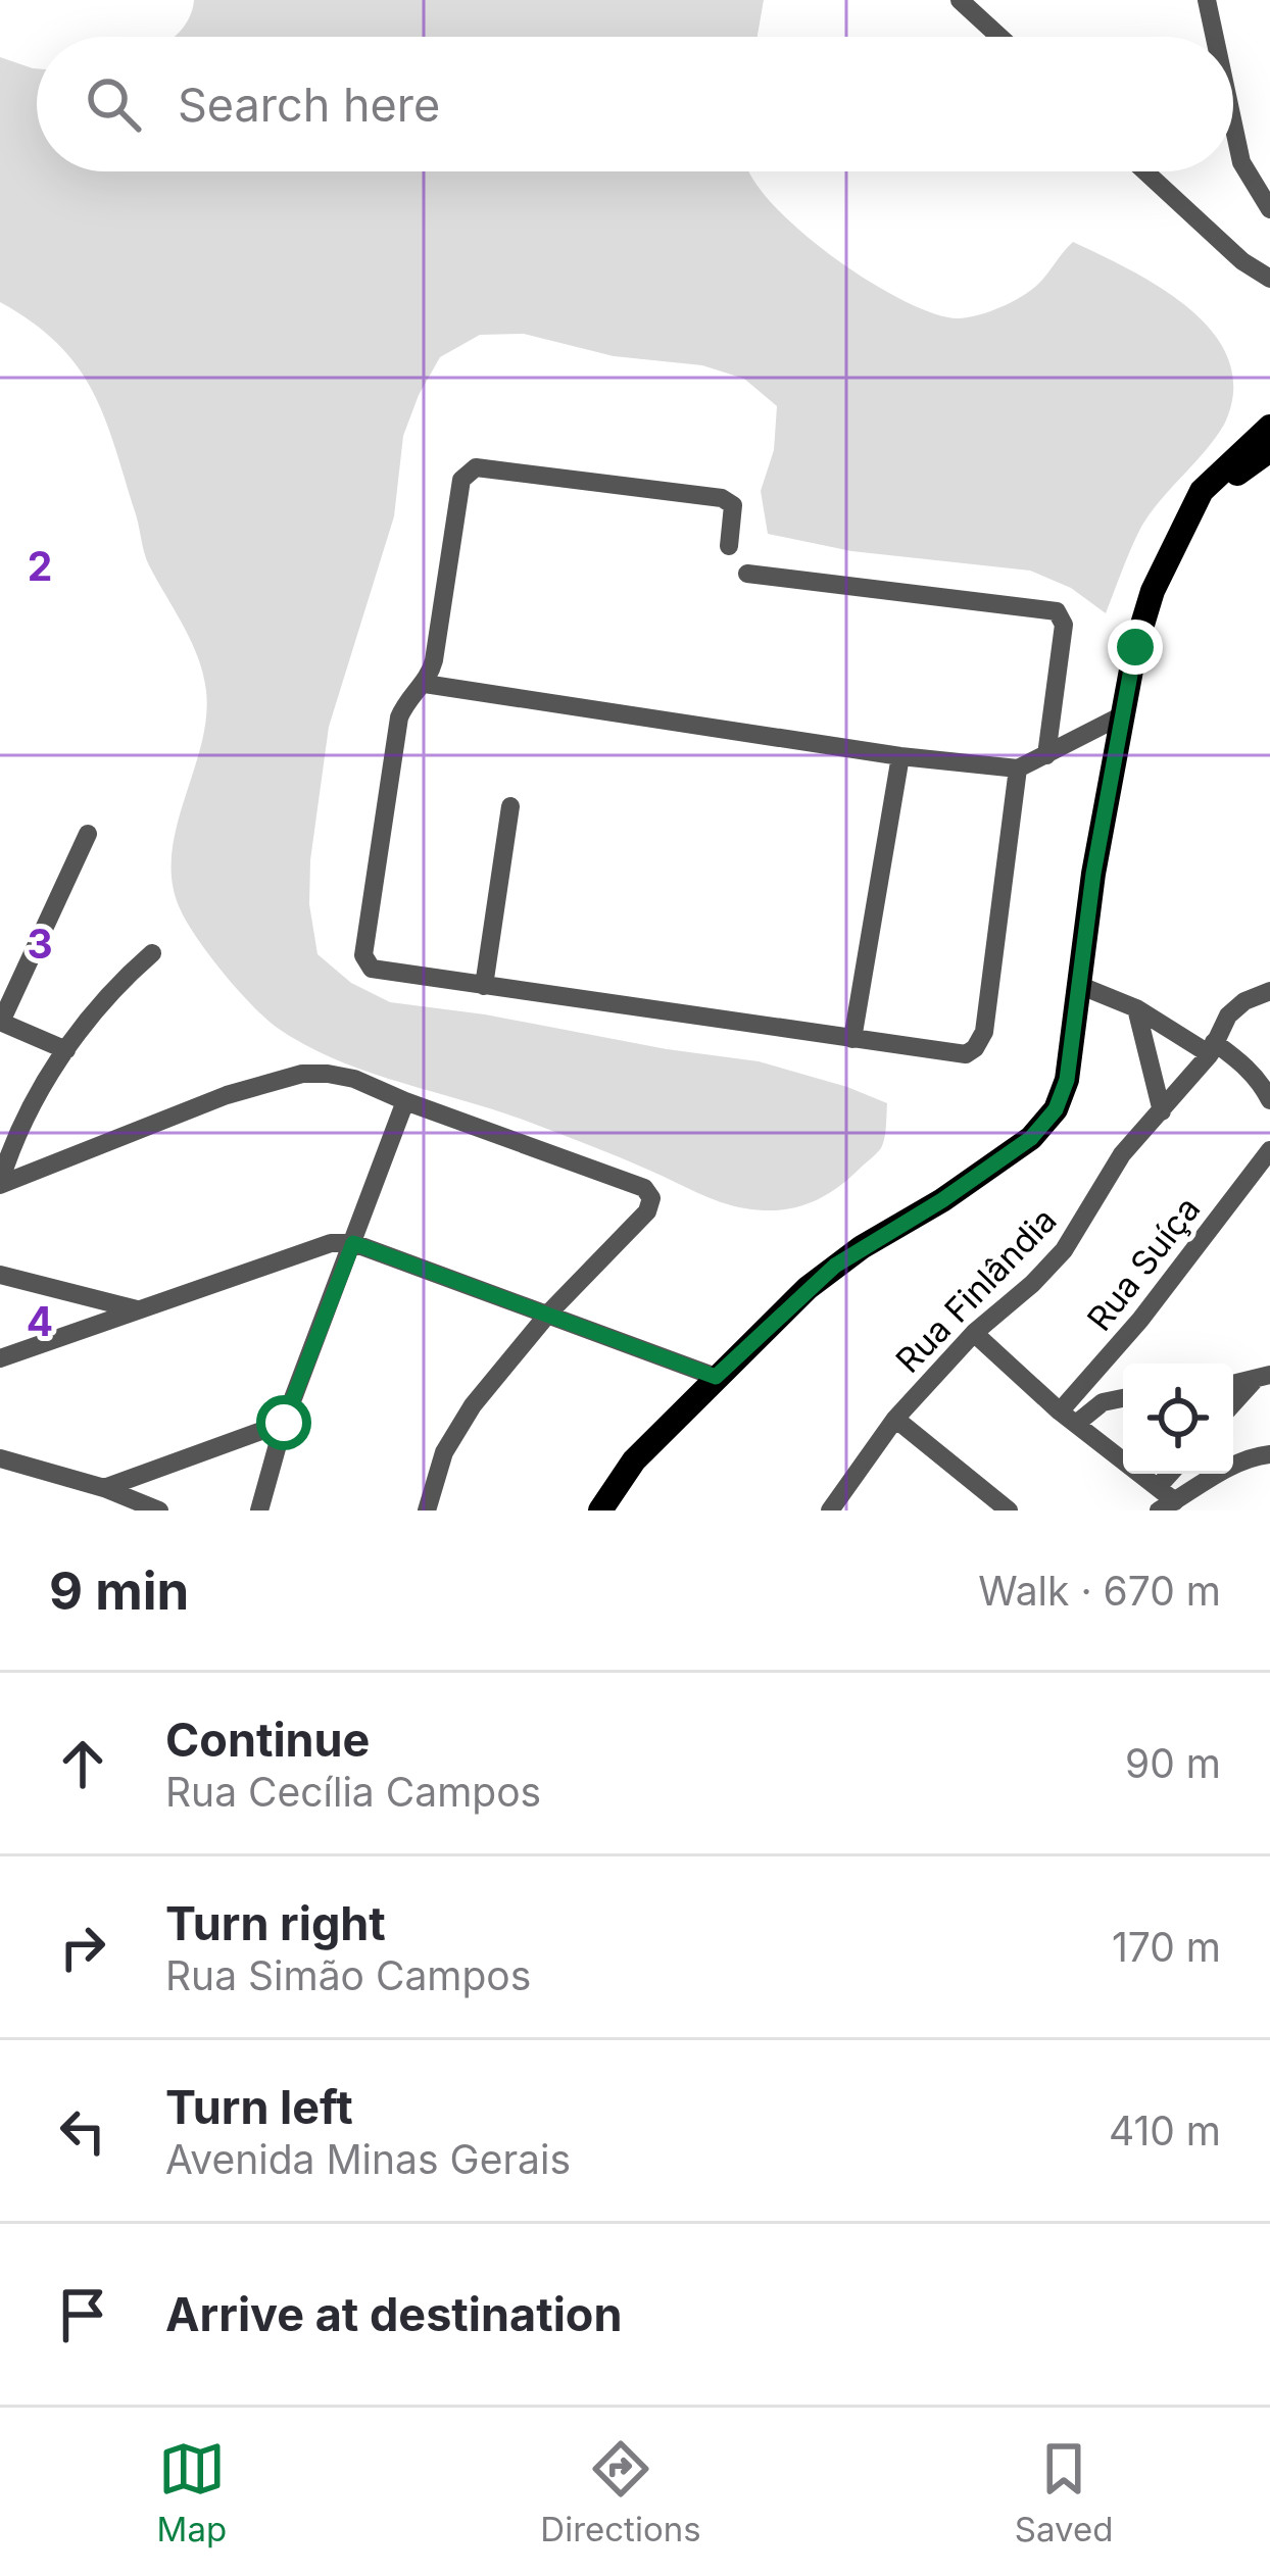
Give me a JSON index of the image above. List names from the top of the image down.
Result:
{
  "streets": {
    "street": ["Rua Suíça", "Rua Finlândia"]
  },
  "page": {
    "search": "Search here",
    "heading": ["9 min", "Walk · 670 m"],
    "list": [
      ["Continue", "Rua Cecília Campos", "90 m"],
      ["Turn right", "Rua Simão Campos", "170 m"],
      ["Turn left", "Avenida Minas Gerais", "410 m"],
      "Arrive at destination"
    ],
    "nav": ["Map", "Directions", "Saved"]
  },
  "grid": {
    "rows": ["2", "3", "4"]
  }
}
